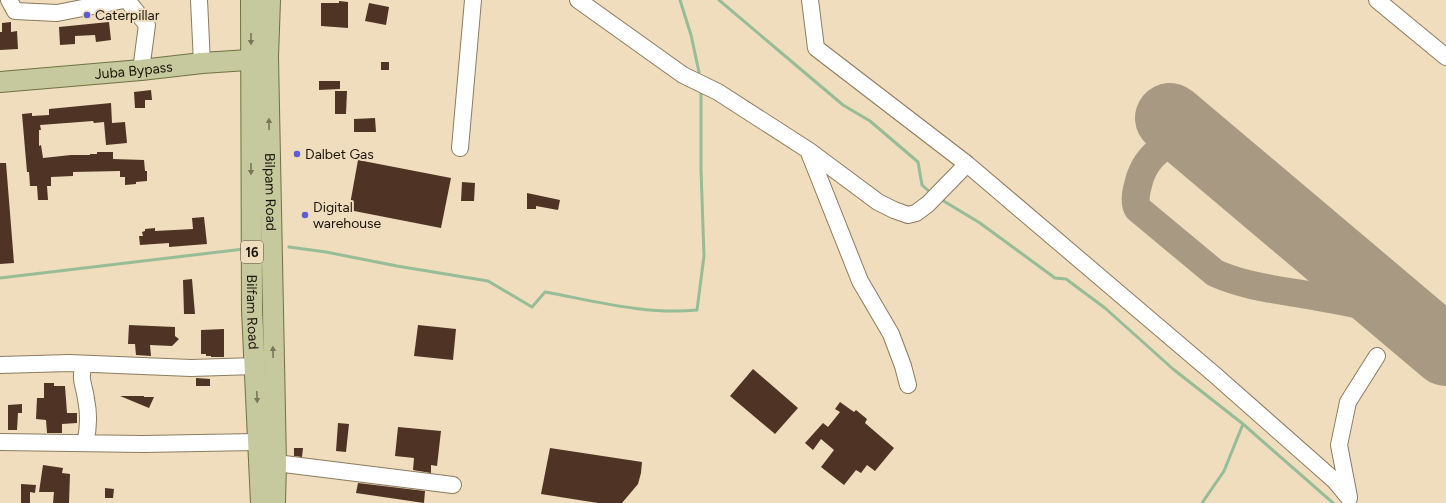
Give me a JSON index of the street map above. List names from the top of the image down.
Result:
{
  "streets": {
    "main road": [
      "Juba Bypass",
      "Bilpam Road",
      "16",
      "Bilfam Road"
    ]
  },
  "crossings": [
    ["Juba Bypass", "Bilpam Road"]
  ],
  "one_way": ["Bilpam Road", "Bilfam Road"],
  "places": ["Caterpillar", "Dalbet Gas", "Digital warehouse"]
}
